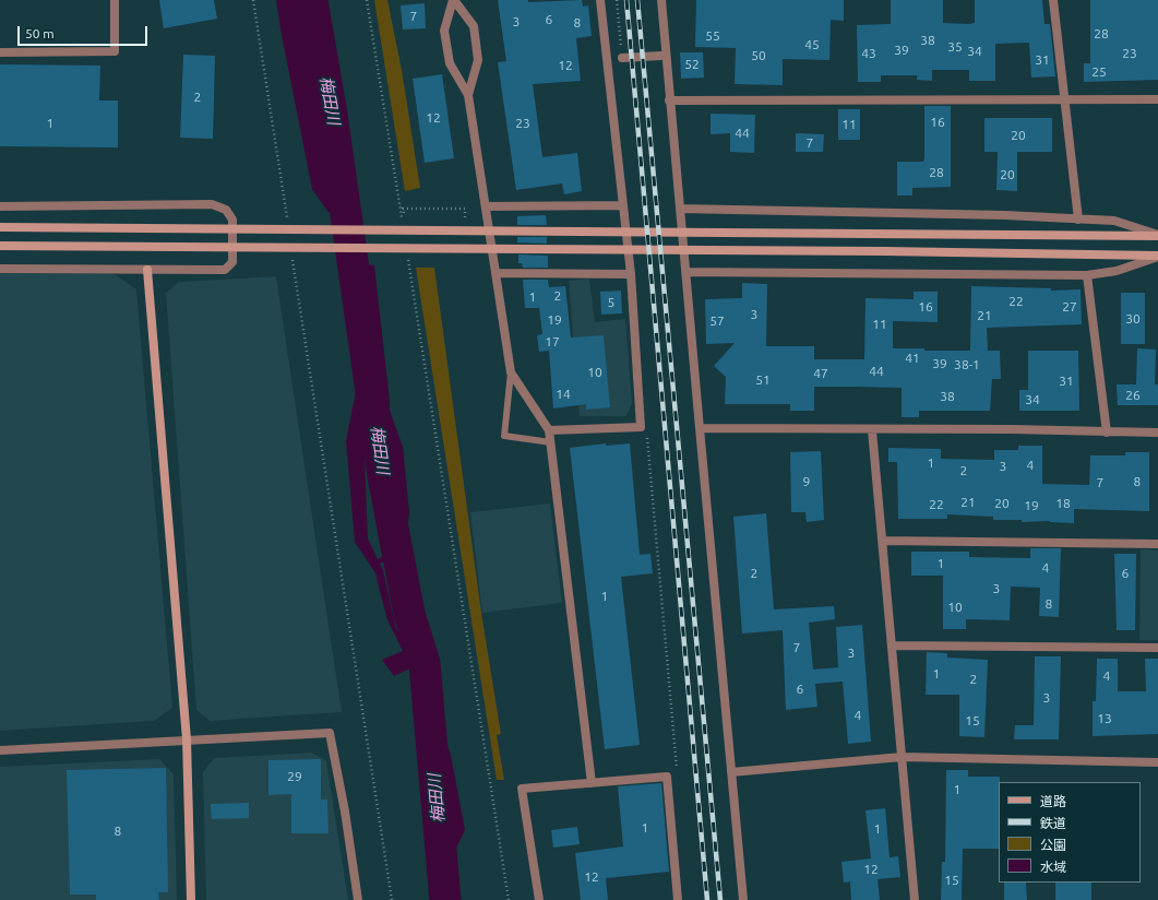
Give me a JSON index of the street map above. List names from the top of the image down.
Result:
{
  "water": ["梅田川"],
  "house_numbers": [
    "7",
    "6",
    "3",
    "8",
    "28",
    "55",
    "38",
    "45",
    "35",
    "39",
    "34",
    "43",
    "23",
    "50",
    "31",
    "52",
    "12",
    "25",
    "2",
    "12",
    "16",
    "1",
    "23",
    "11",
    "44",
    "20",
    "7",
    "28",
    "20",
    "2",
    "1",
    "22",
    "5",
    "16",
    "27",
    "3",
    "21",
    "30",
    "19",
    "57",
    "11",
    "17",
    "41",
    "39",
    "38-1",
    "44",
    "10",
    "47",
    "51",
    "31",
    "14",
    "26",
    "38",
    "34",
    "1",
    "4",
    "3",
    "2",
    "9",
    "8",
    "7",
    "21",
    "20",
    "18",
    "22",
    "19",
    "1",
    "4",
    "2",
    "6",
    "3",
    "1",
    "8",
    "10",
    "7",
    "3",
    "1",
    "4",
    "2",
    "6",
    "3",
    "4",
    "13",
    "15",
    "29",
    "1",
    "1",
    "1",
    "8",
    "12",
    "12",
    "15"
  ],
  "legend": [
    "道路",
    "鉄道",
    "公園",
    "水域"
  ],
  "scale_bar": "50 m"
}
